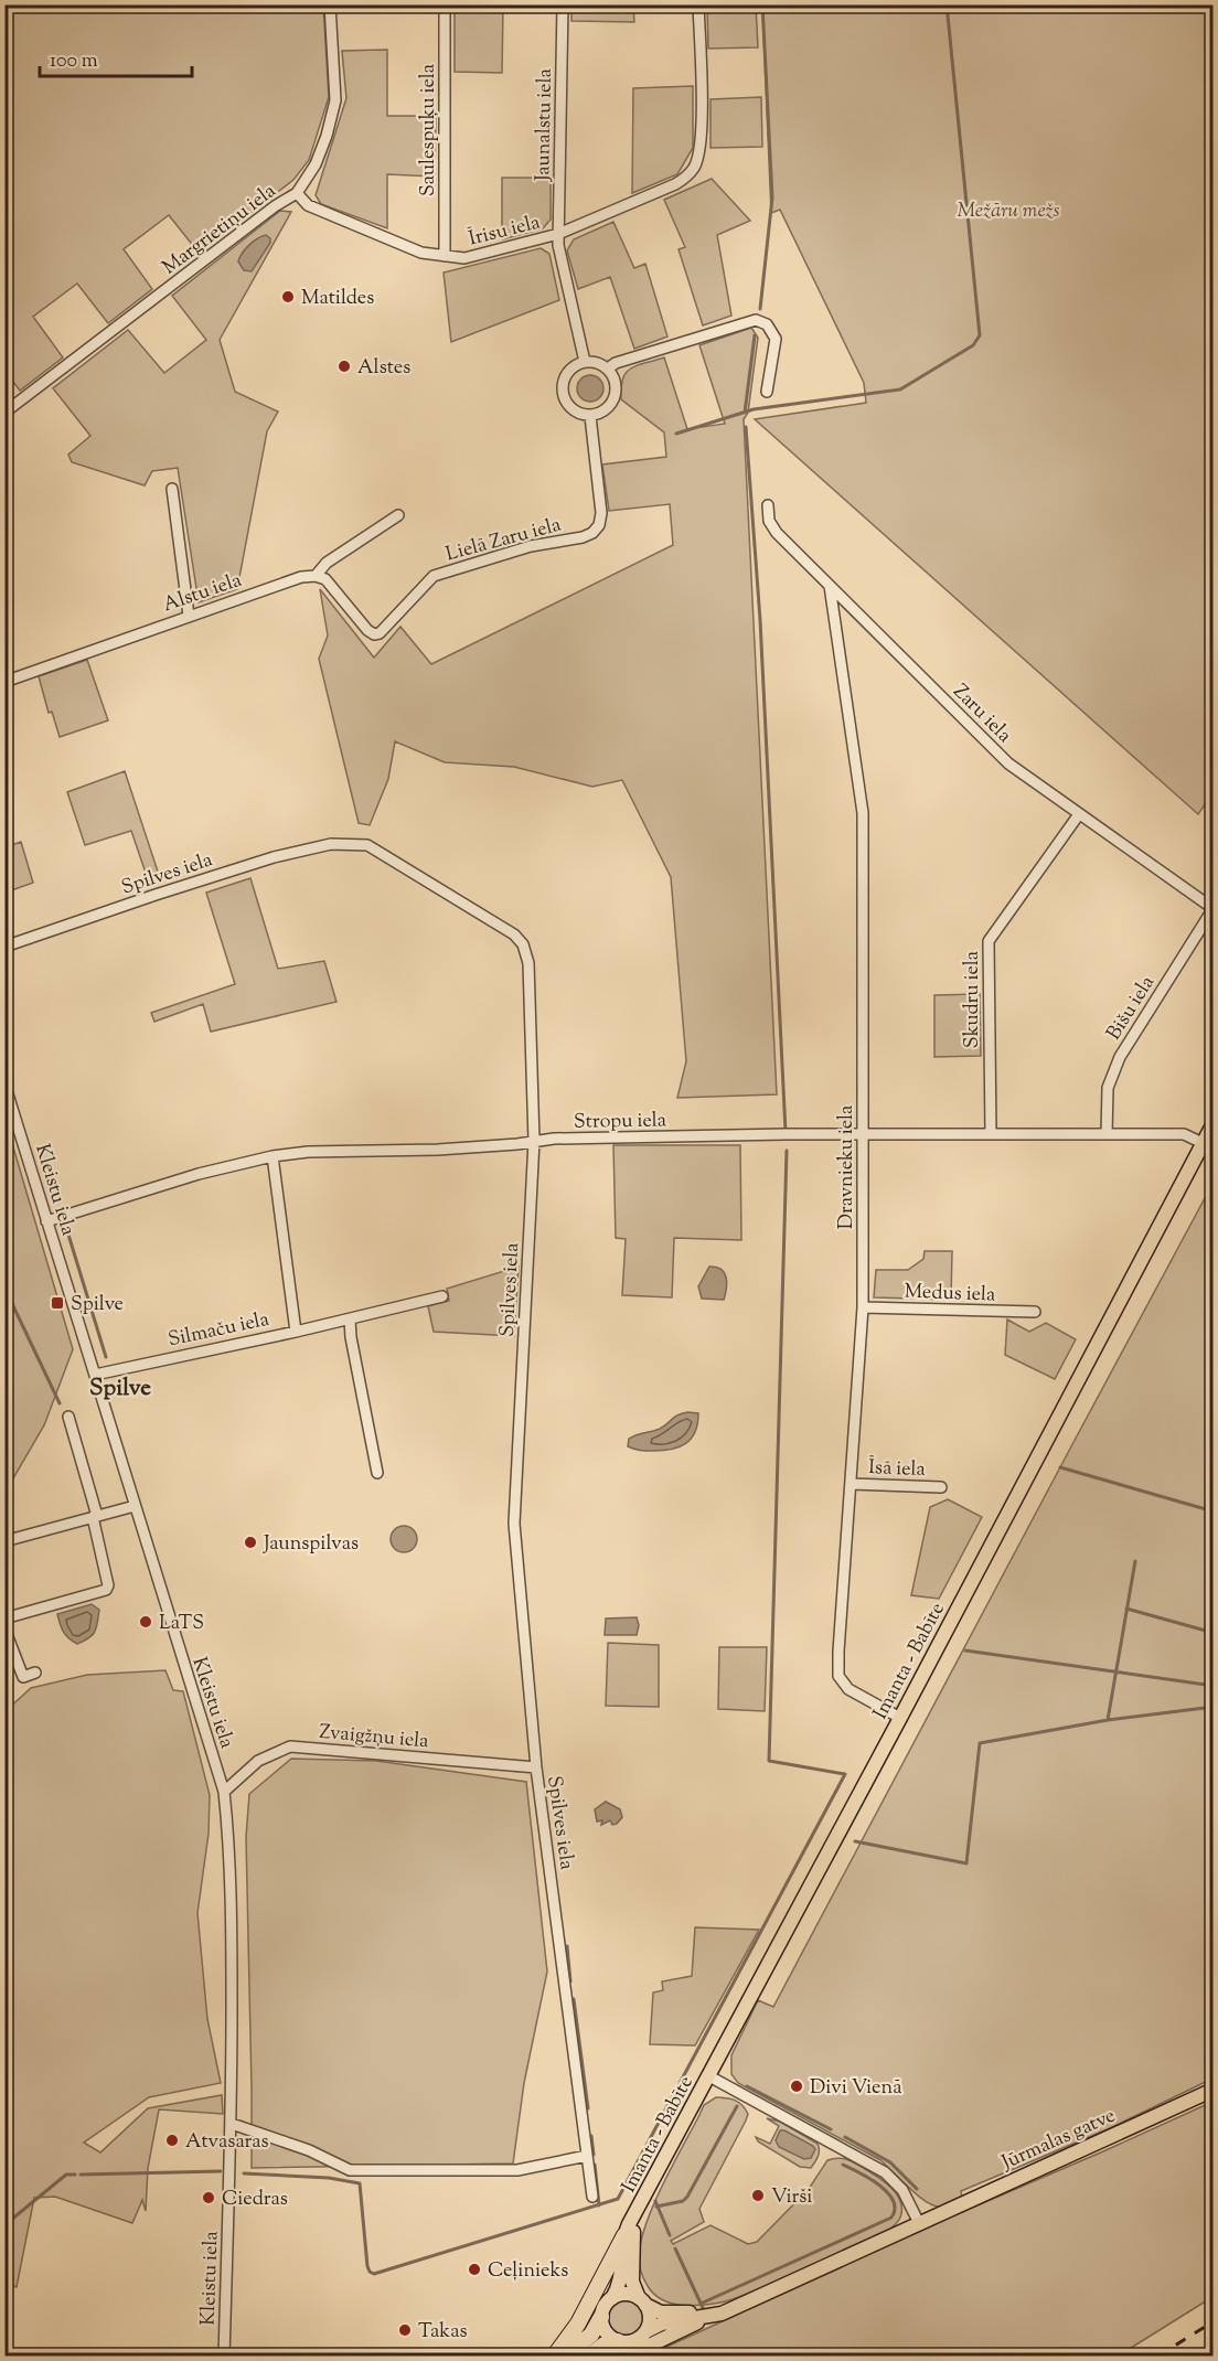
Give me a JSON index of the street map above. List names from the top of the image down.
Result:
{
  "streets": {
    "main road": ["Imanta - Babīte", "Jūrmalas gatve"],
    "street": [
      "Jaunalstu iela",
      "Saulespuķu iela",
      "Margrietiņu iela",
      "Īrisu iela",
      "Lielā Zaru iela",
      "Alstu iela",
      "Zaru iela",
      "Spilves iela",
      "Skudru iela",
      "Bišu iela",
      "Stropu iela",
      "Dravnieku iela",
      "Kleistu iela",
      "Medus iela",
      "Silmaču iela",
      "Īsā iela",
      "Zvaigžņu iela"
    ]
  },
  "crossings": [
    ["Jaunalstu iela", "Īrisu iela"],
    ["Jaunalstu iela", "Lielā Zaru iela"],
    ["Saulespuķu iela", "Īrisu iela"],
    ["Margrietiņu iela", "Īrisu iela"],
    ["Lielā Zaru iela", "Alstu iela"],
    ["Zaru iela", "Skudru iela"],
    ["Zaru iela", "Bišu iela"],
    ["Zaru iela", "Dravnieku iela"],
    ["Spilves iela", "Stropu iela"],
    ["Spilves iela", "Zvaigžņu iela"],
    ["Skudru iela", "Stropu iela"],
    ["Bišu iela", "Stropu iela"],
    ["Stropu iela", "Dravnieku iela"],
    ["Stropu iela", "Kleistu iela"],
    ["Stropu iela", "Imanta - Babīte"],
    ["Dravnieku iela", "Medus iela"],
    ["Dravnieku iela", "Īsā iela"],
    ["Dravnieku iela", "Imanta - Babīte"],
    ["Kleistu iela", "Silmaču iela"],
    ["Kleistu iela", "Zvaigžņu iela"]
  ],
  "districts": ["Spilve"],
  "parks": ["Mežāru mežs"],
  "places": {
    "other": [
      "Matildes",
      "Alstes",
      "Jaunspilvas",
      "LaTS",
      "Divi Vienā",
      "Atvasaras",
      "Virši",
      "Ciedras",
      "Ceļinieks",
      "Takas"
    ],
    "transit": ["Spilve"]
  },
  "scale_bar": "100 m"
}
